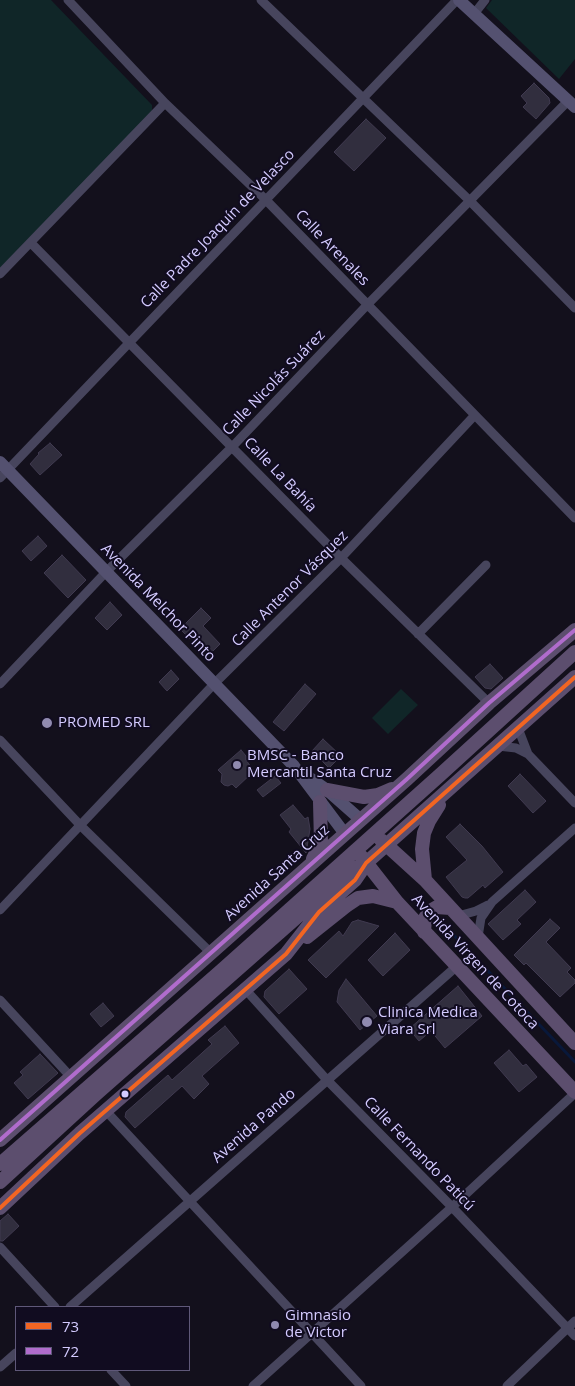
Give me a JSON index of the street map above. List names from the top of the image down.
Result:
{
  "streets": {
    "main road": ["Avenida Melchor Pinto", "Avenida Santa Cruz", "Avenida Virgen de Cotoca"],
    "street": [
      "Calle Padre Joaquín de Velasco",
      "Calle Arenales",
      "Calle Nicolás Suárez",
      "Calle La Bahía",
      "Calle Antenor Vásquez",
      "Avenida Pando",
      "Calle Fernando Paticú"
    ]
  },
  "crossings": [
    ["Calle Padre Joaquín de Velasco", "Calle Arenales"],
    ["Calle Padre Joaquín de Velasco", "Calle La Bahía"],
    ["Calle Padre Joaquín de Velasco", "Avenida Melchor Pinto"],
    ["Calle Arenales", "Calle Nicolás Suárez"],
    ["Calle Arenales", "Calle Antenor Vásquez"],
    ["Calle Nicolás Suárez", "Calle La Bahía"],
    ["Calle Nicolás Suárez", "Avenida Melchor Pinto"],
    ["Calle La Bahía", "Calle Antenor Vásquez"],
    ["Calle La Bahía", "Avenida Santa Cruz"],
    ["Calle Antenor Vásquez", "Avenida Melchor Pinto"],
    ["Avenida Melchor Pinto", "Avenida Santa Cruz"],
    ["Avenida Melchor Pinto", "Avenida Virgen de Cotoca"],
    ["Avenida Virgen de Cotoca", "Avenida Pando"],
    ["Avenida Pando", "Calle Fernando Paticú"]
  ],
  "places": [
    "PROMED SRL",
    "BMSC - Banco Mercantil Santa Cruz",
    "Clinica Medica Viara Srl",
    "Gimnasio de Victor"
  ],
  "lines": ["transit line 72", "transit line 73"],
  "legend": ["73", "72"]
}
